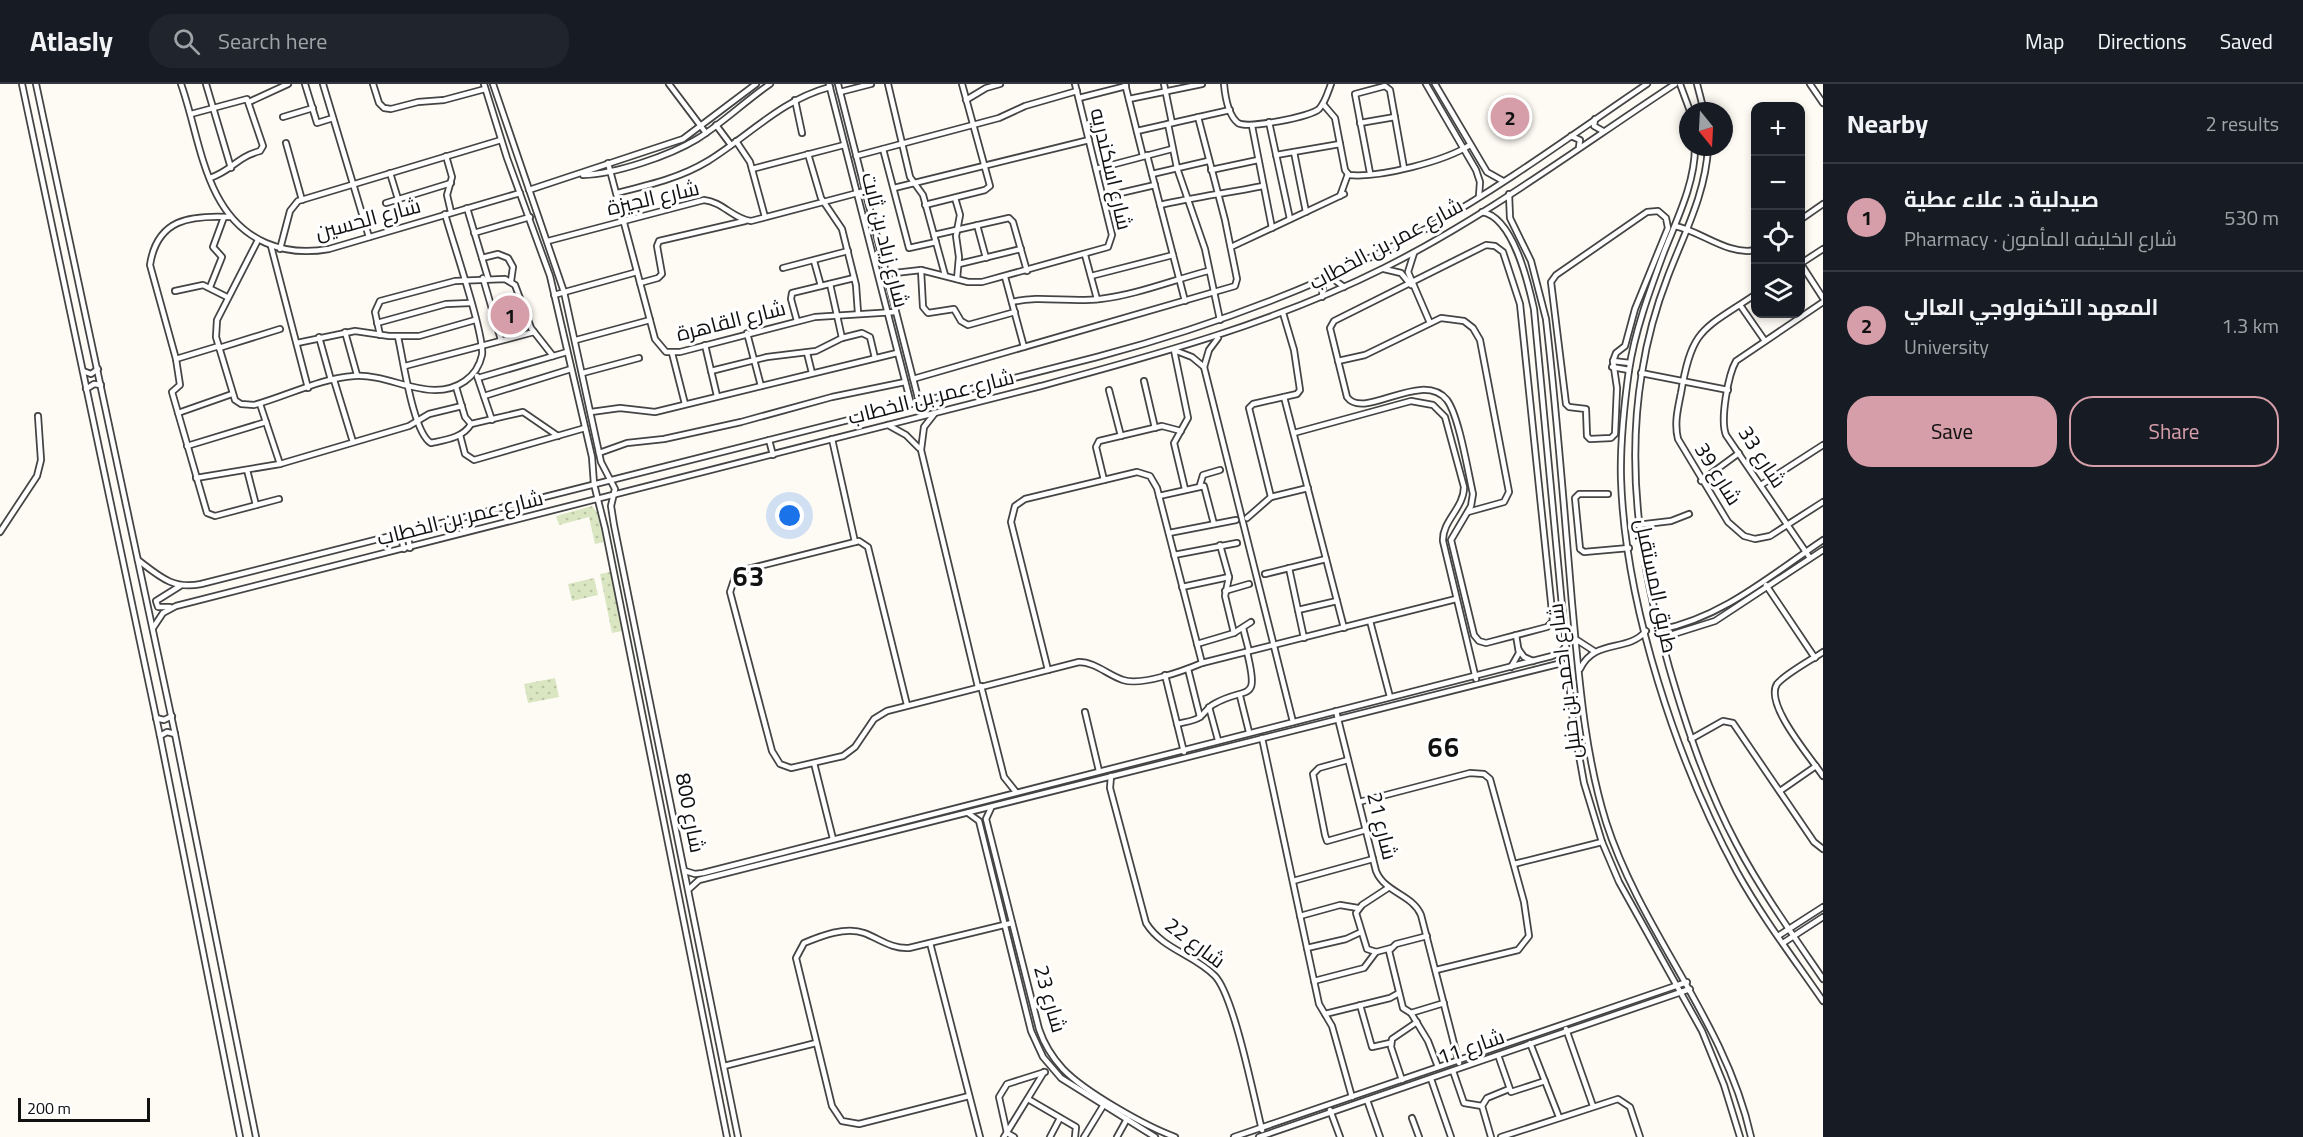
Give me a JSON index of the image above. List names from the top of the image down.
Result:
{
  "streets": {
    "street": [
      "شارع اسكندريه",
      "شارع الجيزة",
      "شارع الحسين",
      "شارع زياد بن ثابت",
      "شارع عمر بن الخطاب",
      "شارع القاهرة",
      "شارع 33",
      "شارع 39",
      "طريق المستقبل",
      "شارع احمد بن حنبل",
      "شارع 800",
      "شارع 21",
      "شارع 22",
      "شارع 23",
      "شارع 11"
    ]
  },
  "crossings": [
    ["شارع اسكندريه", "شارع زياد بن ثابت"],
    ["شارع الجيزة", "شارع القاهرة"],
    ["شارع الجيزة", "شارع 800"],
    ["شارع الحسين", "شارع 800"],
    ["شارع زياد بن ثابت", "شارع عمر بن الخطاب"],
    ["شارع زياد بن ثابت", "شارع القاهرة"],
    ["شارع عمر بن الخطاب", "شارع احمد بن حنبل"],
    ["شارع عمر بن الخطاب", "شارع 800"],
    ["شارع 33", "شارع 39"],
    ["شارع احمد بن حنبل", "شارع 11"],
    ["شارع 21", "شارع 11"],
    ["شارع 22", "شارع 11"]
  ],
  "districts": ["63", "66"],
  "scale_bar": "200 m",
  "north": "bottom",
  "page": {
    "header": "Atlasly",
    "search": "Search here",
    "nav": ["Map", "Directions", "Saved"],
    "heading": ["Nearby", "2 results"],
    "pins": ["2", "1"],
    "map_buttons": ["+", "−"],
    "list": [
      {
        "mark": "1",
        "name": "صيدلية د. علاء عطية",
        "note": "Pharmacy · شارع الخليفه المأمون",
        "value": "530 m"
      },
      {
        "mark": "2",
        "name": "المعهد التكنولوجي العالي",
        "note": "University",
        "value": "1.3 km"
      }
    ],
    "buttons": ["Save", "Share"],
    "scale": "200 m"
  }
}
